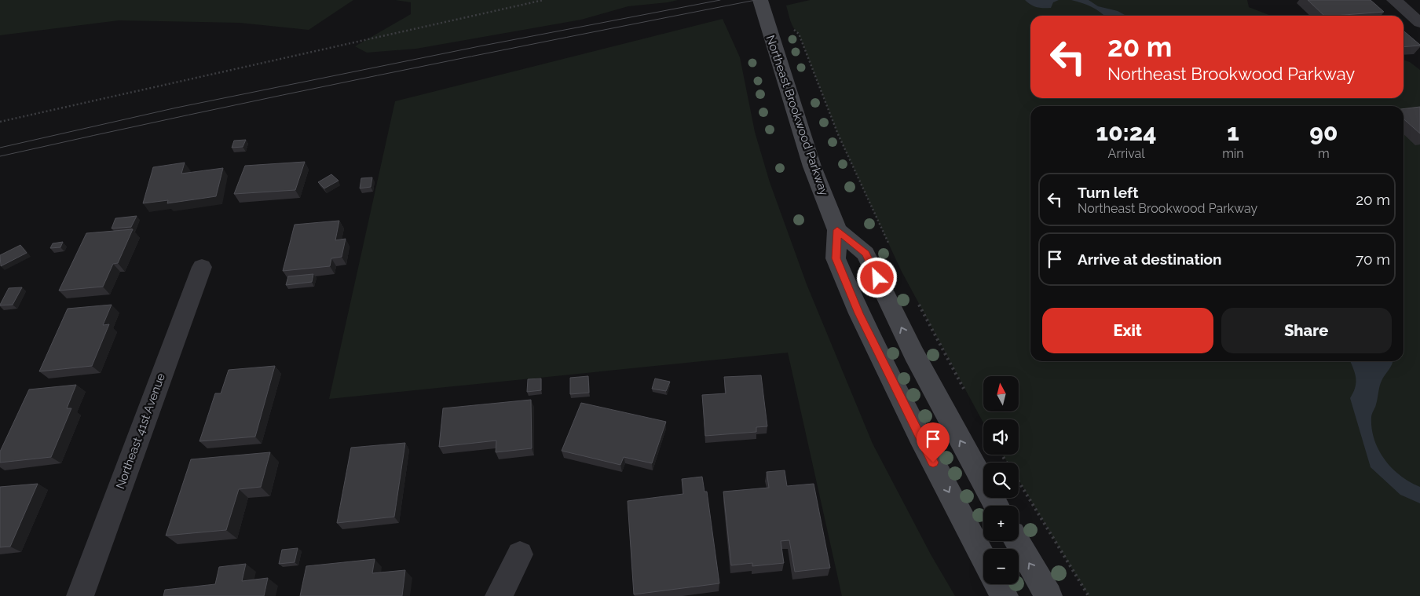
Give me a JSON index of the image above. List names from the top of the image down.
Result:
{
  "streets": {
    "main road": ["Northeast Brookwood Parkway"],
    "street": ["Northeast 41st Avenue"]
  },
  "north": "top",
  "page": {
    "turn": ["20 m", "Northeast Brookwood Parkway"],
    "eta": [
      "10:24",
      "Arrival",
      "1",
      "min",
      "90",
      "m"
    ],
    "list": [
      {
        "name": "Turn left",
        "note": "Northeast Brookwood Parkway",
        "value": "20 m"
      },
      {
        "name": "Arrive at destination",
        "value": "70 m"
      }
    ],
    "buttons": ["Exit", "Share"],
    "map_buttons": ["+", "−"]
  }
}
